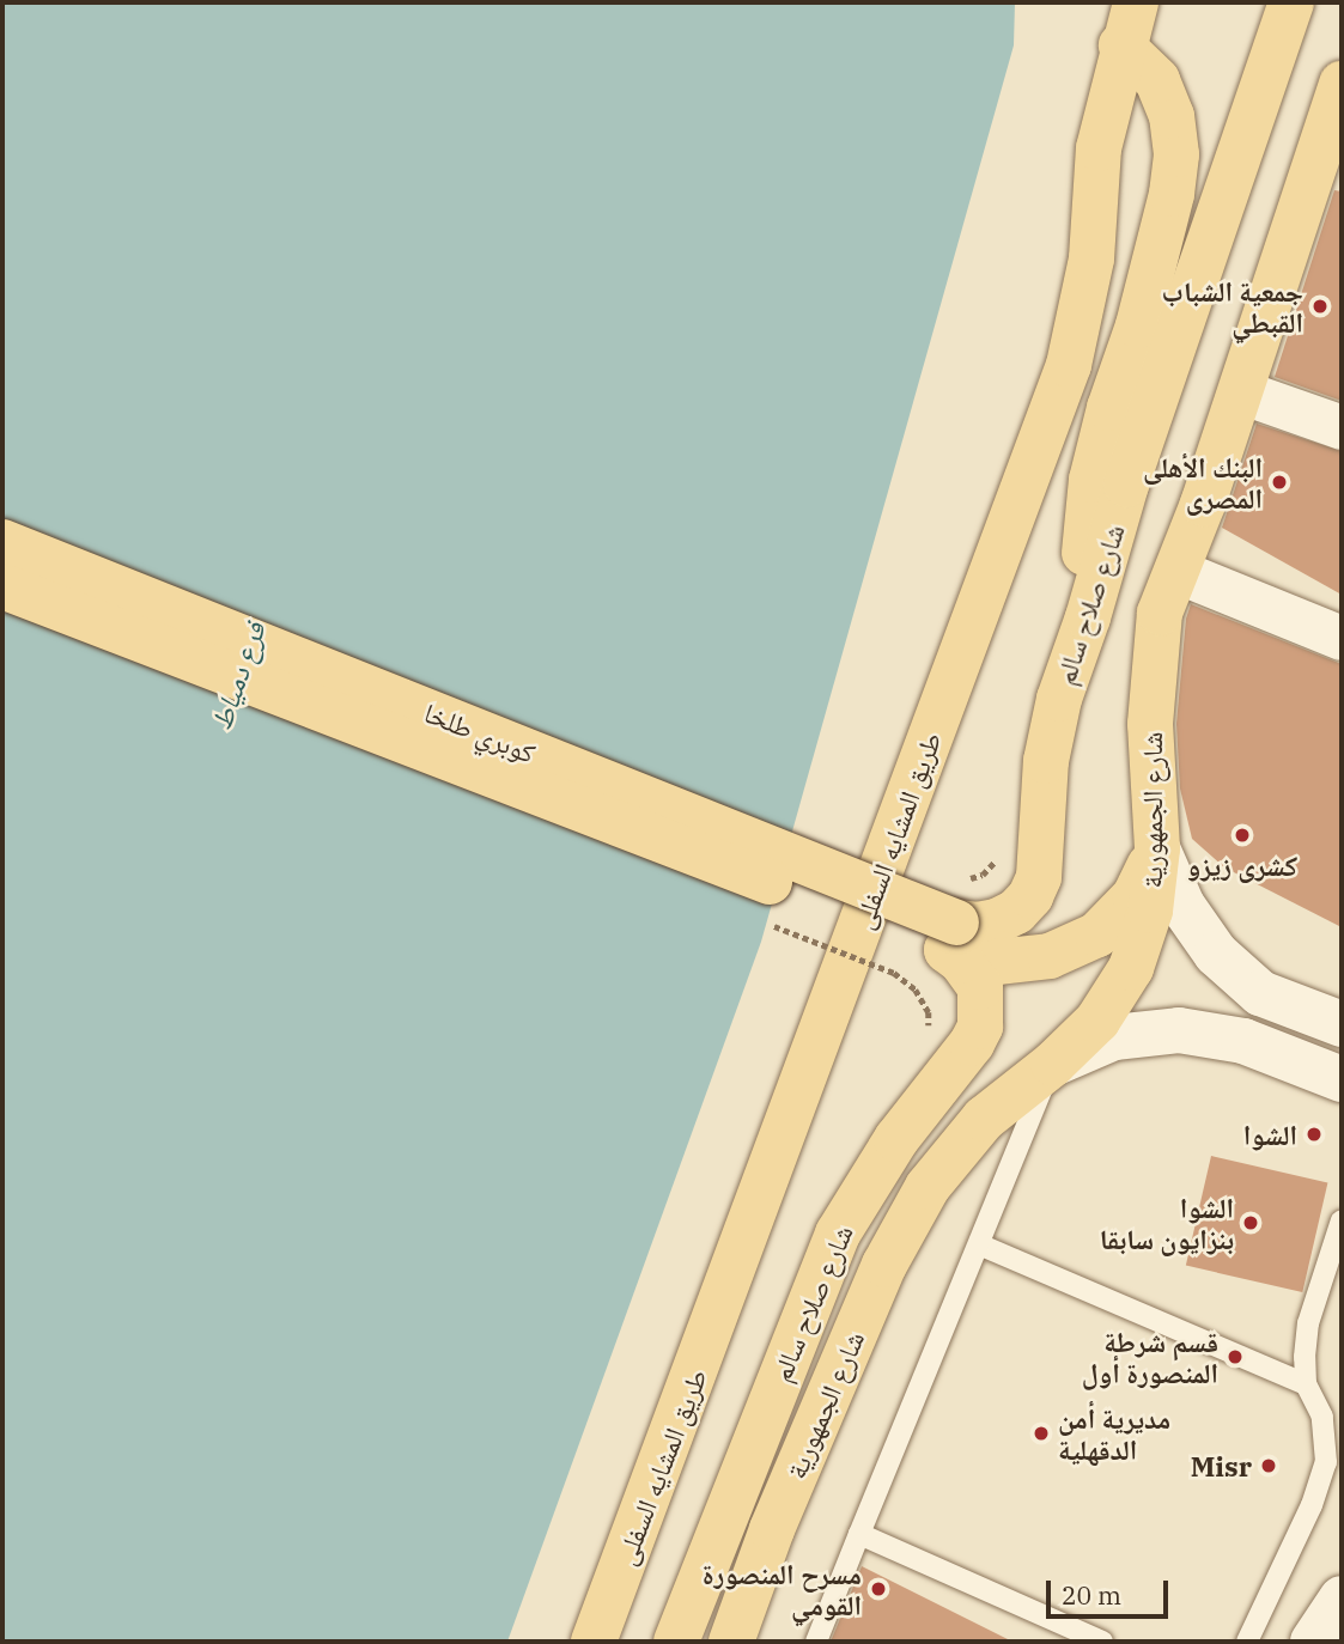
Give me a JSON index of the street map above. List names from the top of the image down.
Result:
{
  "streets": {
    "main road": [
      "شارع صلاح سالم",
      "كوبري طلخا",
      "شارع الجمهورية",
      "طريق المشايه السفلى"
    ]
  },
  "crossings": [
    ["شارع صلاح سالم", "كوبري طلخا"]
  ],
  "water": ["فرع دمياط"],
  "places": [
    "جمعية الشباب القبطي",
    "البنك الأهلى المصرى",
    "كشرى زيزو",
    "الشوا",
    "الشوا بنزايون سابقا",
    "قسم شرطة المنصورة أول",
    "مديرية أمن الدقهلية",
    "Misr",
    "مسرح المنصورة القومي"
  ],
  "scale_bar": "20 m"
}
